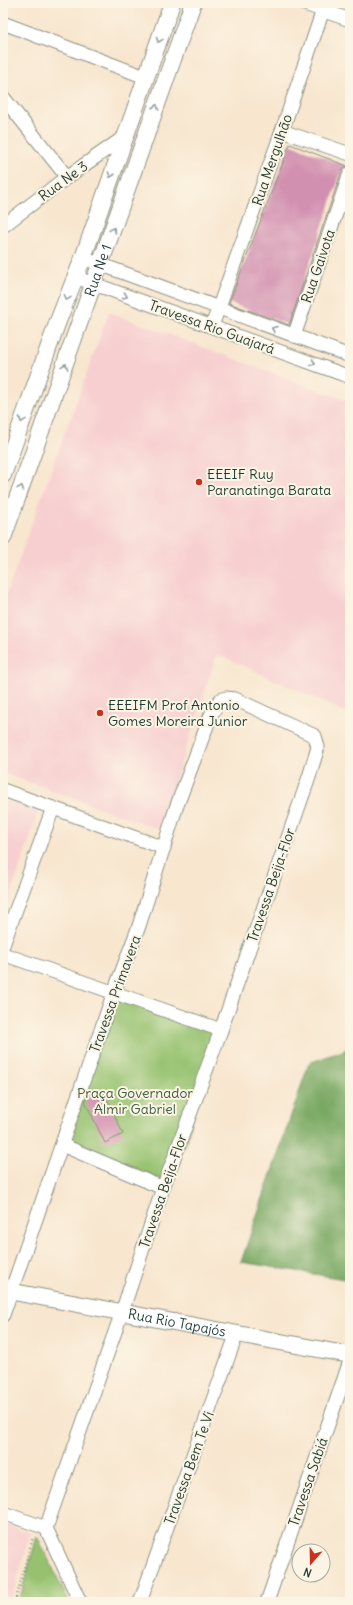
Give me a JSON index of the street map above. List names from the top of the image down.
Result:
{
  "streets": {
    "street": [
      "Rua Mergulhão",
      "Rua Ne 3",
      "Rua Gaivota",
      "Rua Ne 1",
      "Travessa Rio Guajará",
      "Travessa Beija-Flor",
      "Travessa Primavera",
      "Rua Rio Tapajós",
      "Travessa Bem Te Vi",
      "Travessa Sabiá"
    ]
  },
  "crossings": [
    ["Rua Mergulhão", "Travessa Rio Guajará"],
    ["Rua Ne 3", "Rua Ne 1"],
    ["Rua Gaivota", "Travessa Rio Guajará"],
    ["Rua Ne 1", "Travessa Rio Guajará"],
    ["Travessa Beija-Flor", "Travessa Primavera"],
    ["Travessa Beija-Flor", "Rua Rio Tapajós"],
    ["Travessa Primavera", "Rua Rio Tapajós"],
    ["Rua Rio Tapajós", "Travessa Bem Te Vi"]
  ],
  "parks": ["Praça Governador Almir Gabriel"],
  "places": ["EEEIF Ruy Paranatinga Barata", "EEEIFM Prof Antonio Gomes Moreira Junior"],
  "north": "bottom"
}
